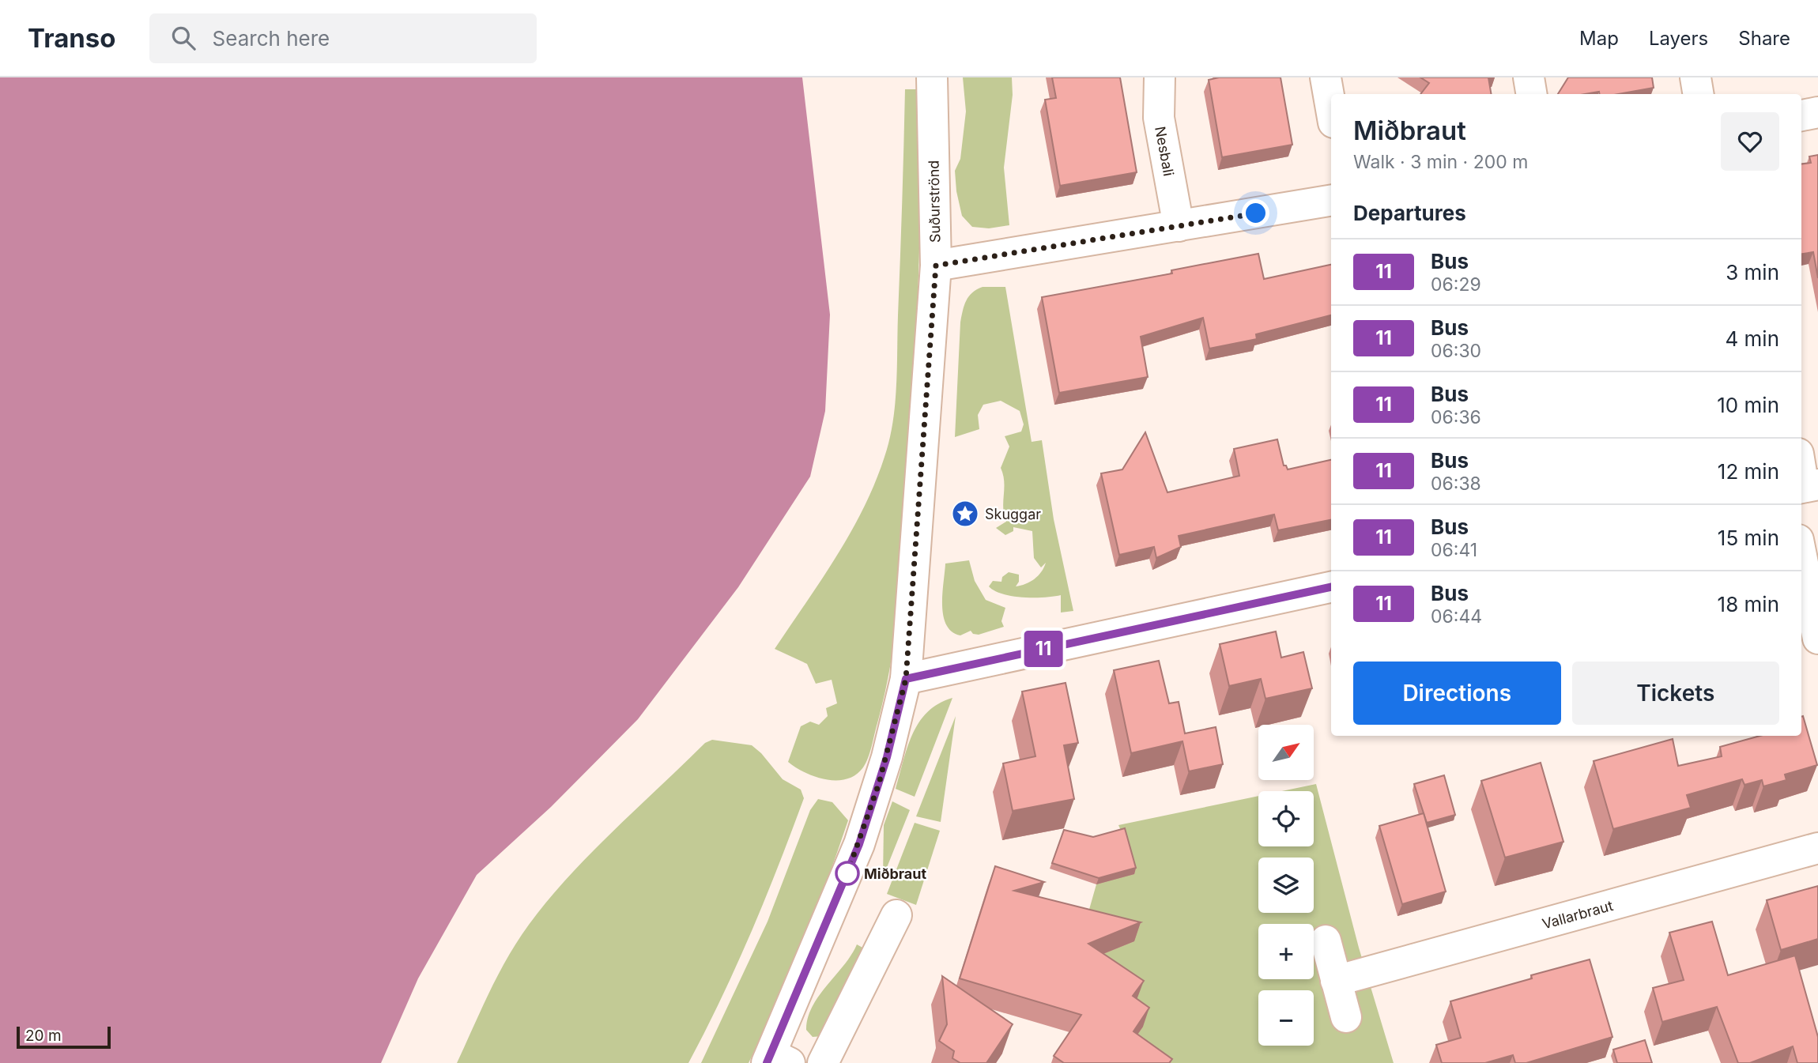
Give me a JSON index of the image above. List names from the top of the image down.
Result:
{
  "streets": {
    "street": ["Nesbali", "Suðurströnd", "Vallarbraut"]
  },
  "places": {
    "place": ["Skuggar"],
    "other": ["Miðbraut"]
  },
  "lines": ["bus line 11"],
  "scale_bar": "20 m",
  "north": "top right",
  "page": {
    "header": "Transo",
    "search": "Search here",
    "nav": ["Map", "Layers", "Share"],
    "on_map": "11",
    "heading": [
      ["Miðbraut", "Walk · 3 min · 200 m"],
      "Departures"
    ],
    "list": [
      {
        "mark": "11",
        "name": "Bus",
        "note": "06:29",
        "value": "3 min"
      },
      {
        "mark": "11",
        "name": "Bus",
        "note": "06:30",
        "value": "4 min"
      },
      {
        "mark": "11",
        "name": "Bus",
        "note": "06:36",
        "value": "10 min"
      },
      {
        "mark": "11",
        "name": "Bus",
        "note": "06:38",
        "value": "12 min"
      },
      {
        "mark": "11",
        "name": "Bus",
        "note": "06:41",
        "value": "15 min"
      },
      {
        "mark": "11",
        "name": "Bus",
        "note": "06:44",
        "value": "18 min"
      }
    ],
    "buttons": ["Directions", "Tickets"],
    "map_buttons": ["+", "−"],
    "scale": "20 m"
  }
}
